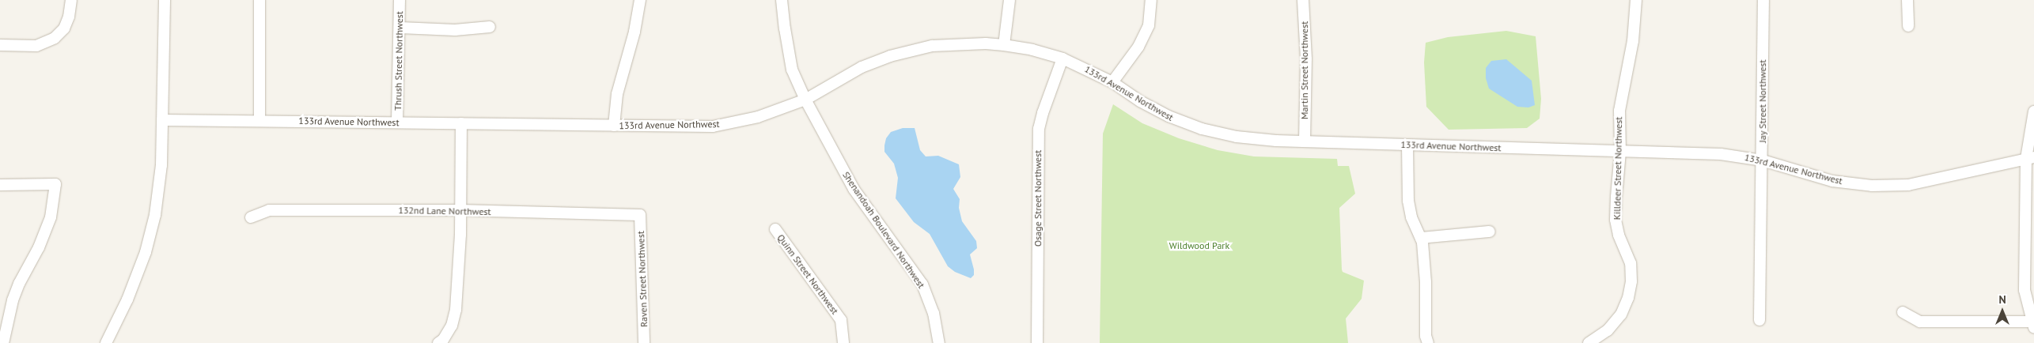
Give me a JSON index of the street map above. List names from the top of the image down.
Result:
{
  "streets": {
    "street": [
      "Thrush Street Northwest",
      "Martin Street Northwest",
      "133rd Avenue Northwest",
      "Jay Street Northwest",
      "Killdeer Street Northwest",
      "Osage Street Northwest",
      "132nd Lane Northwest",
      "Shenandoah Boulevard Northwest",
      "Quinn Street Northwest",
      "Raven Street Northwest"
    ]
  },
  "crossings": [
    ["Thrush Street Northwest", "133rd Avenue Northwest"],
    ["Martin Street Northwest", "133rd Avenue Northwest"],
    ["133rd Avenue Northwest", "Jay Street Northwest"],
    ["133rd Avenue Northwest", "Killdeer Street Northwest"],
    ["133rd Avenue Northwest", "Osage Street Northwest"],
    ["133rd Avenue Northwest", "Shenandoah Boulevard Northwest"],
    ["132nd Lane Northwest", "Raven Street Northwest"]
  ],
  "parks": ["Wildwood Park"],
  "north": "top"
}
